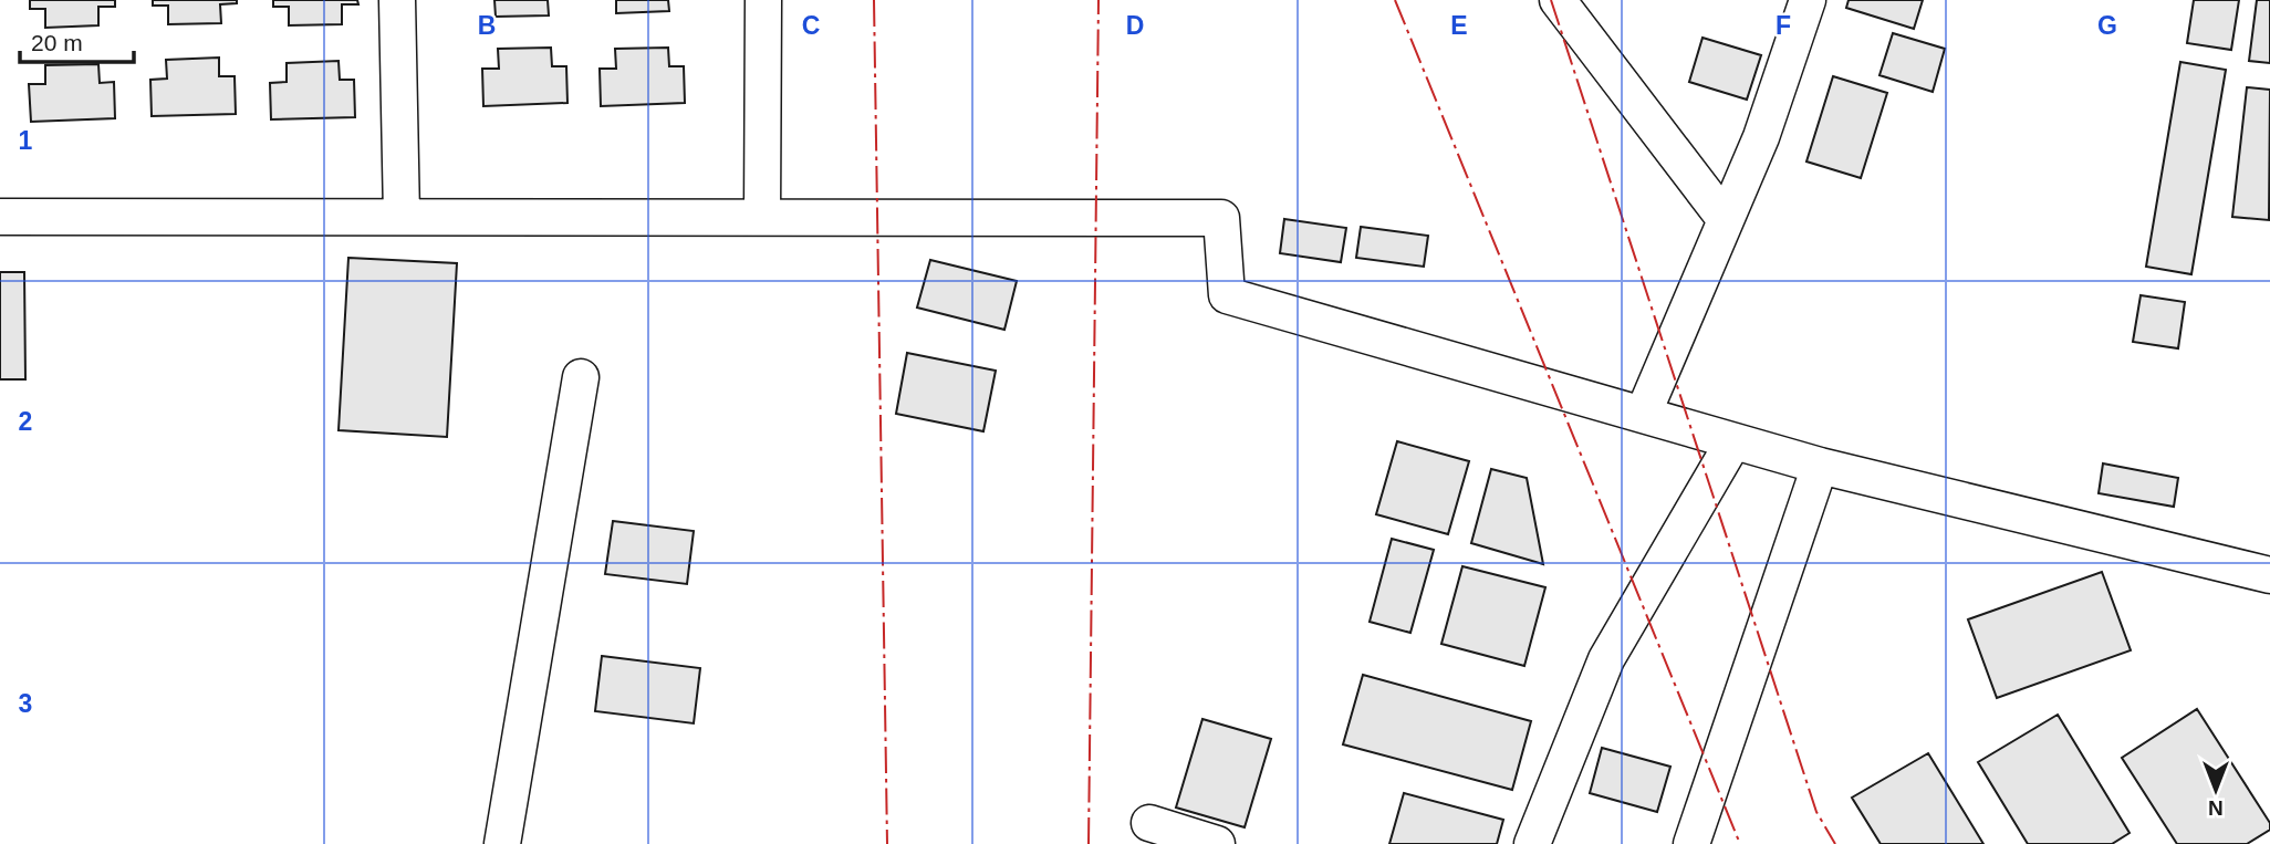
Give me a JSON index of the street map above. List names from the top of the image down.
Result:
{
  "scale_bar": "20 m",
  "north": "bottom",
  "grid": {
    "columns": [
      "B",
      "C",
      "D",
      "E",
      "F",
      "G"
    ],
    "rows": ["1", "2", "3"]
  }
}
